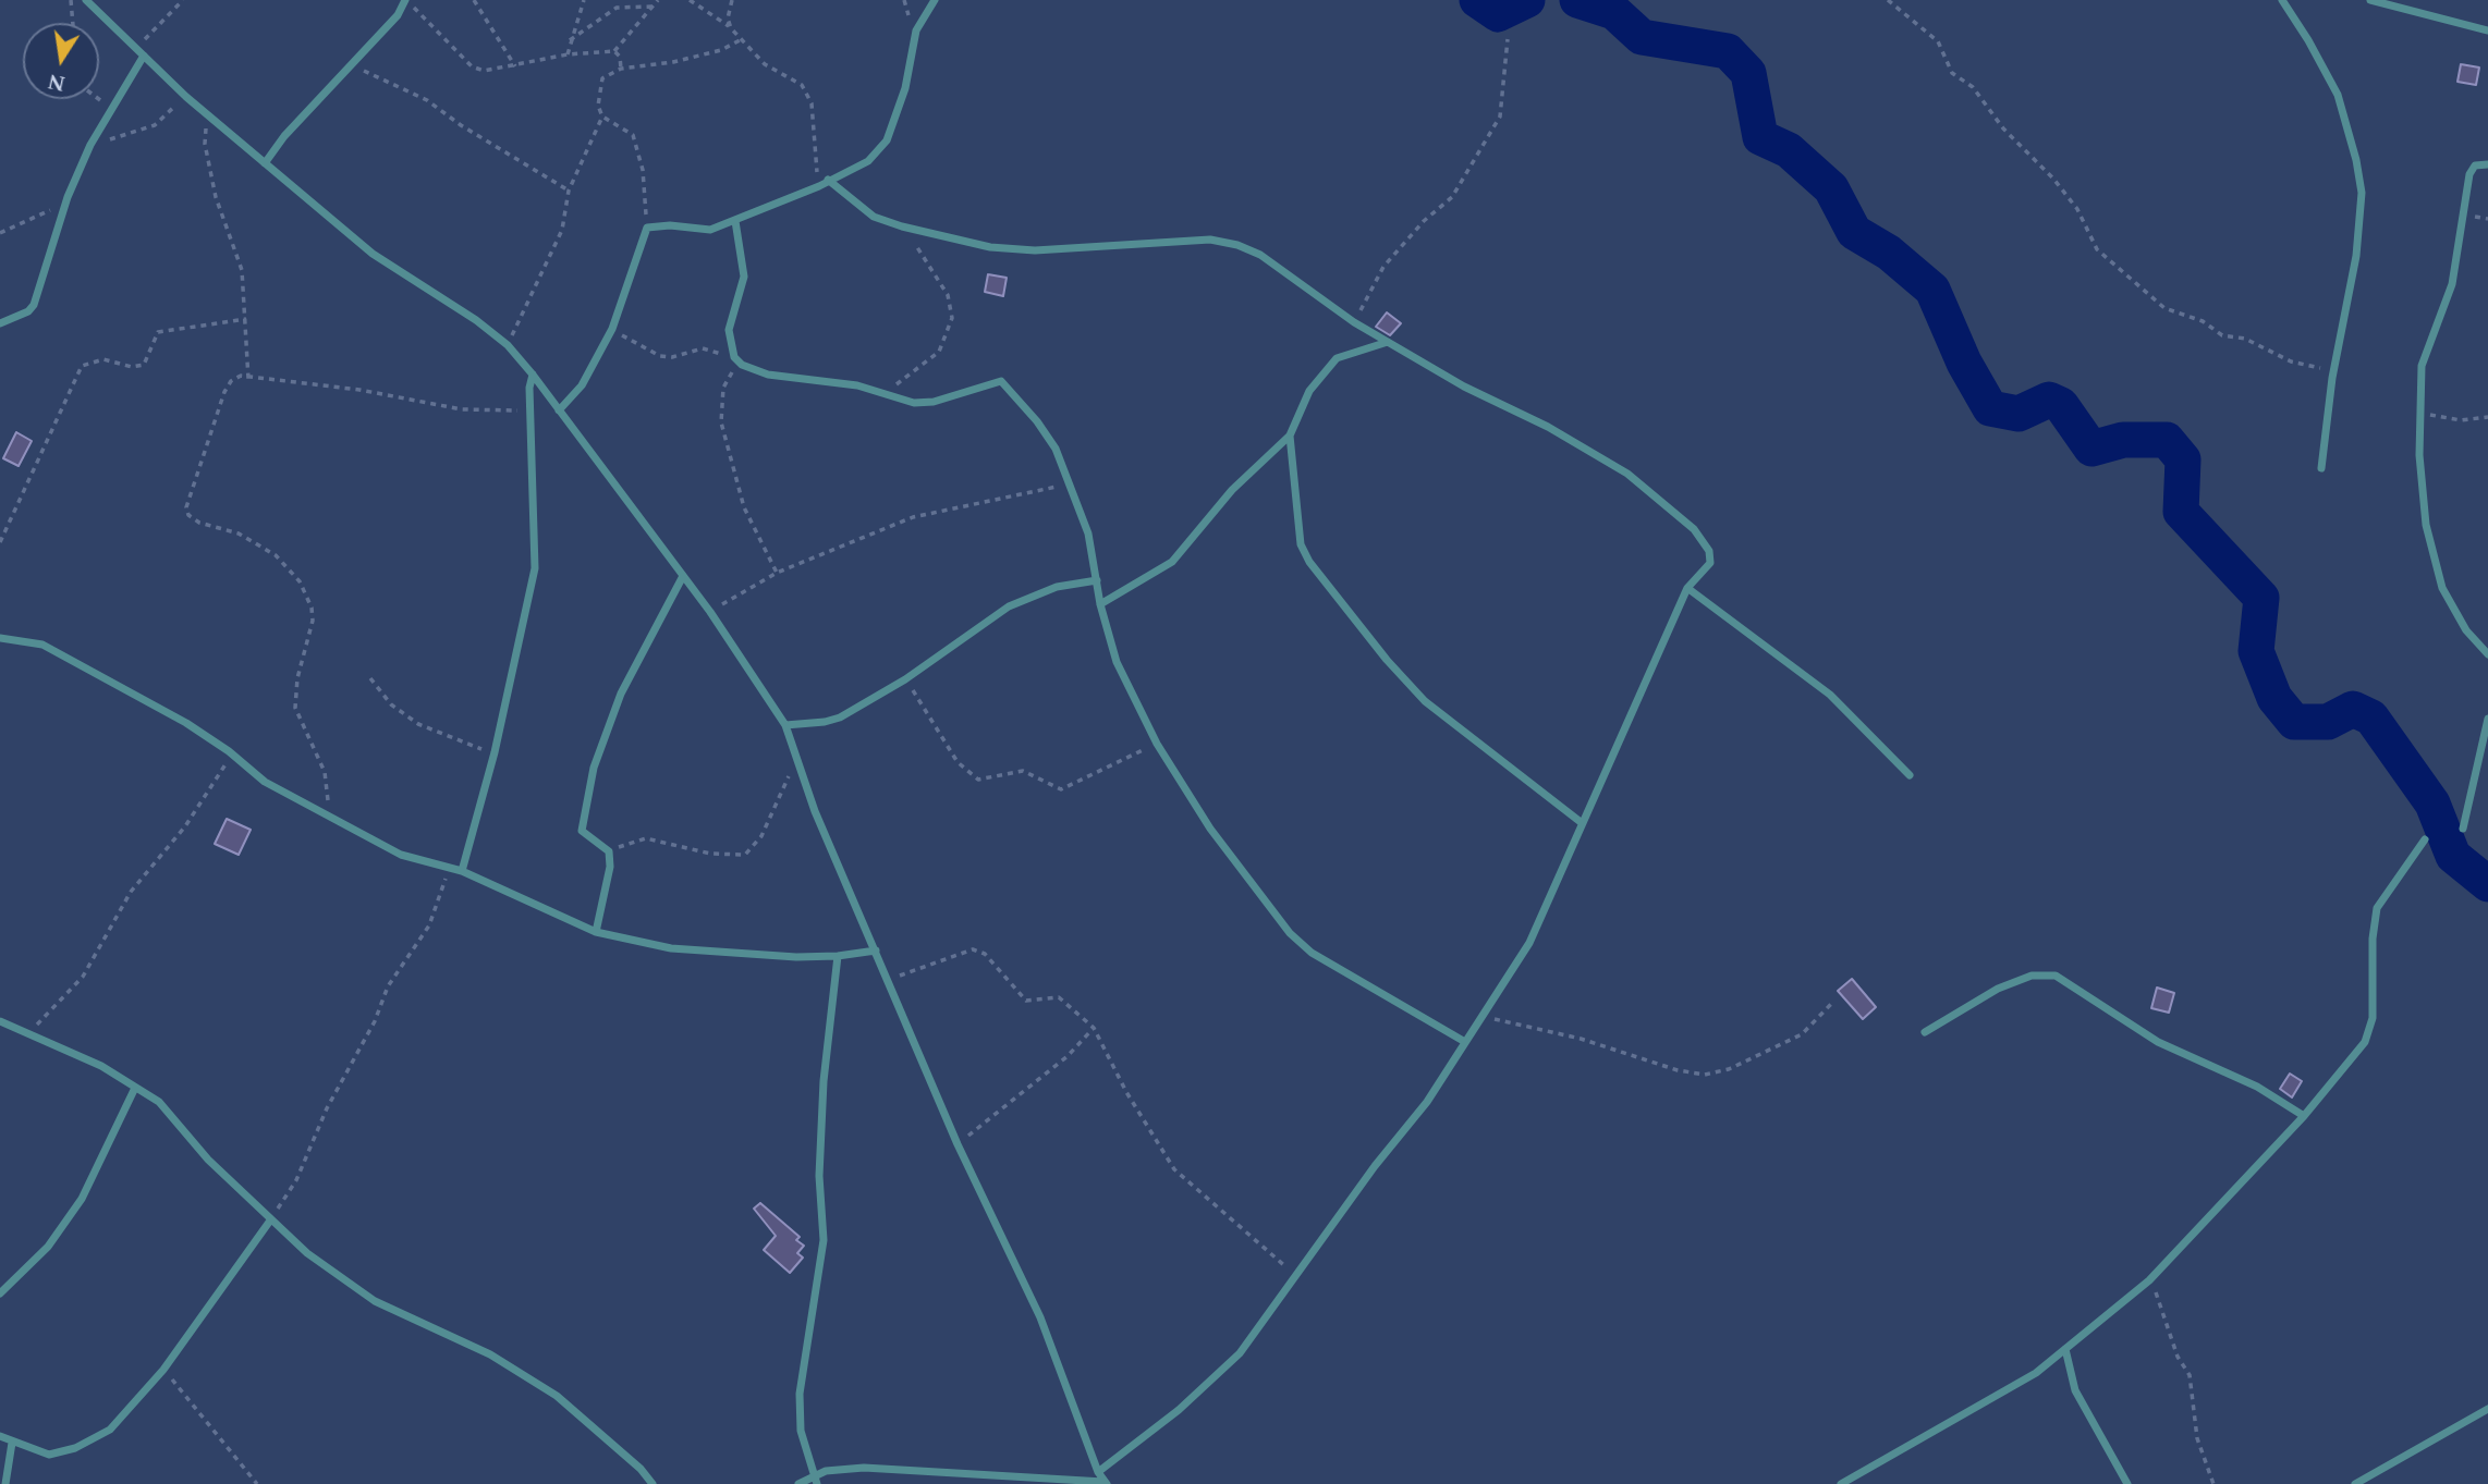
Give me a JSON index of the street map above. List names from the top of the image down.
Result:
{
  "north": "bottom"
}
